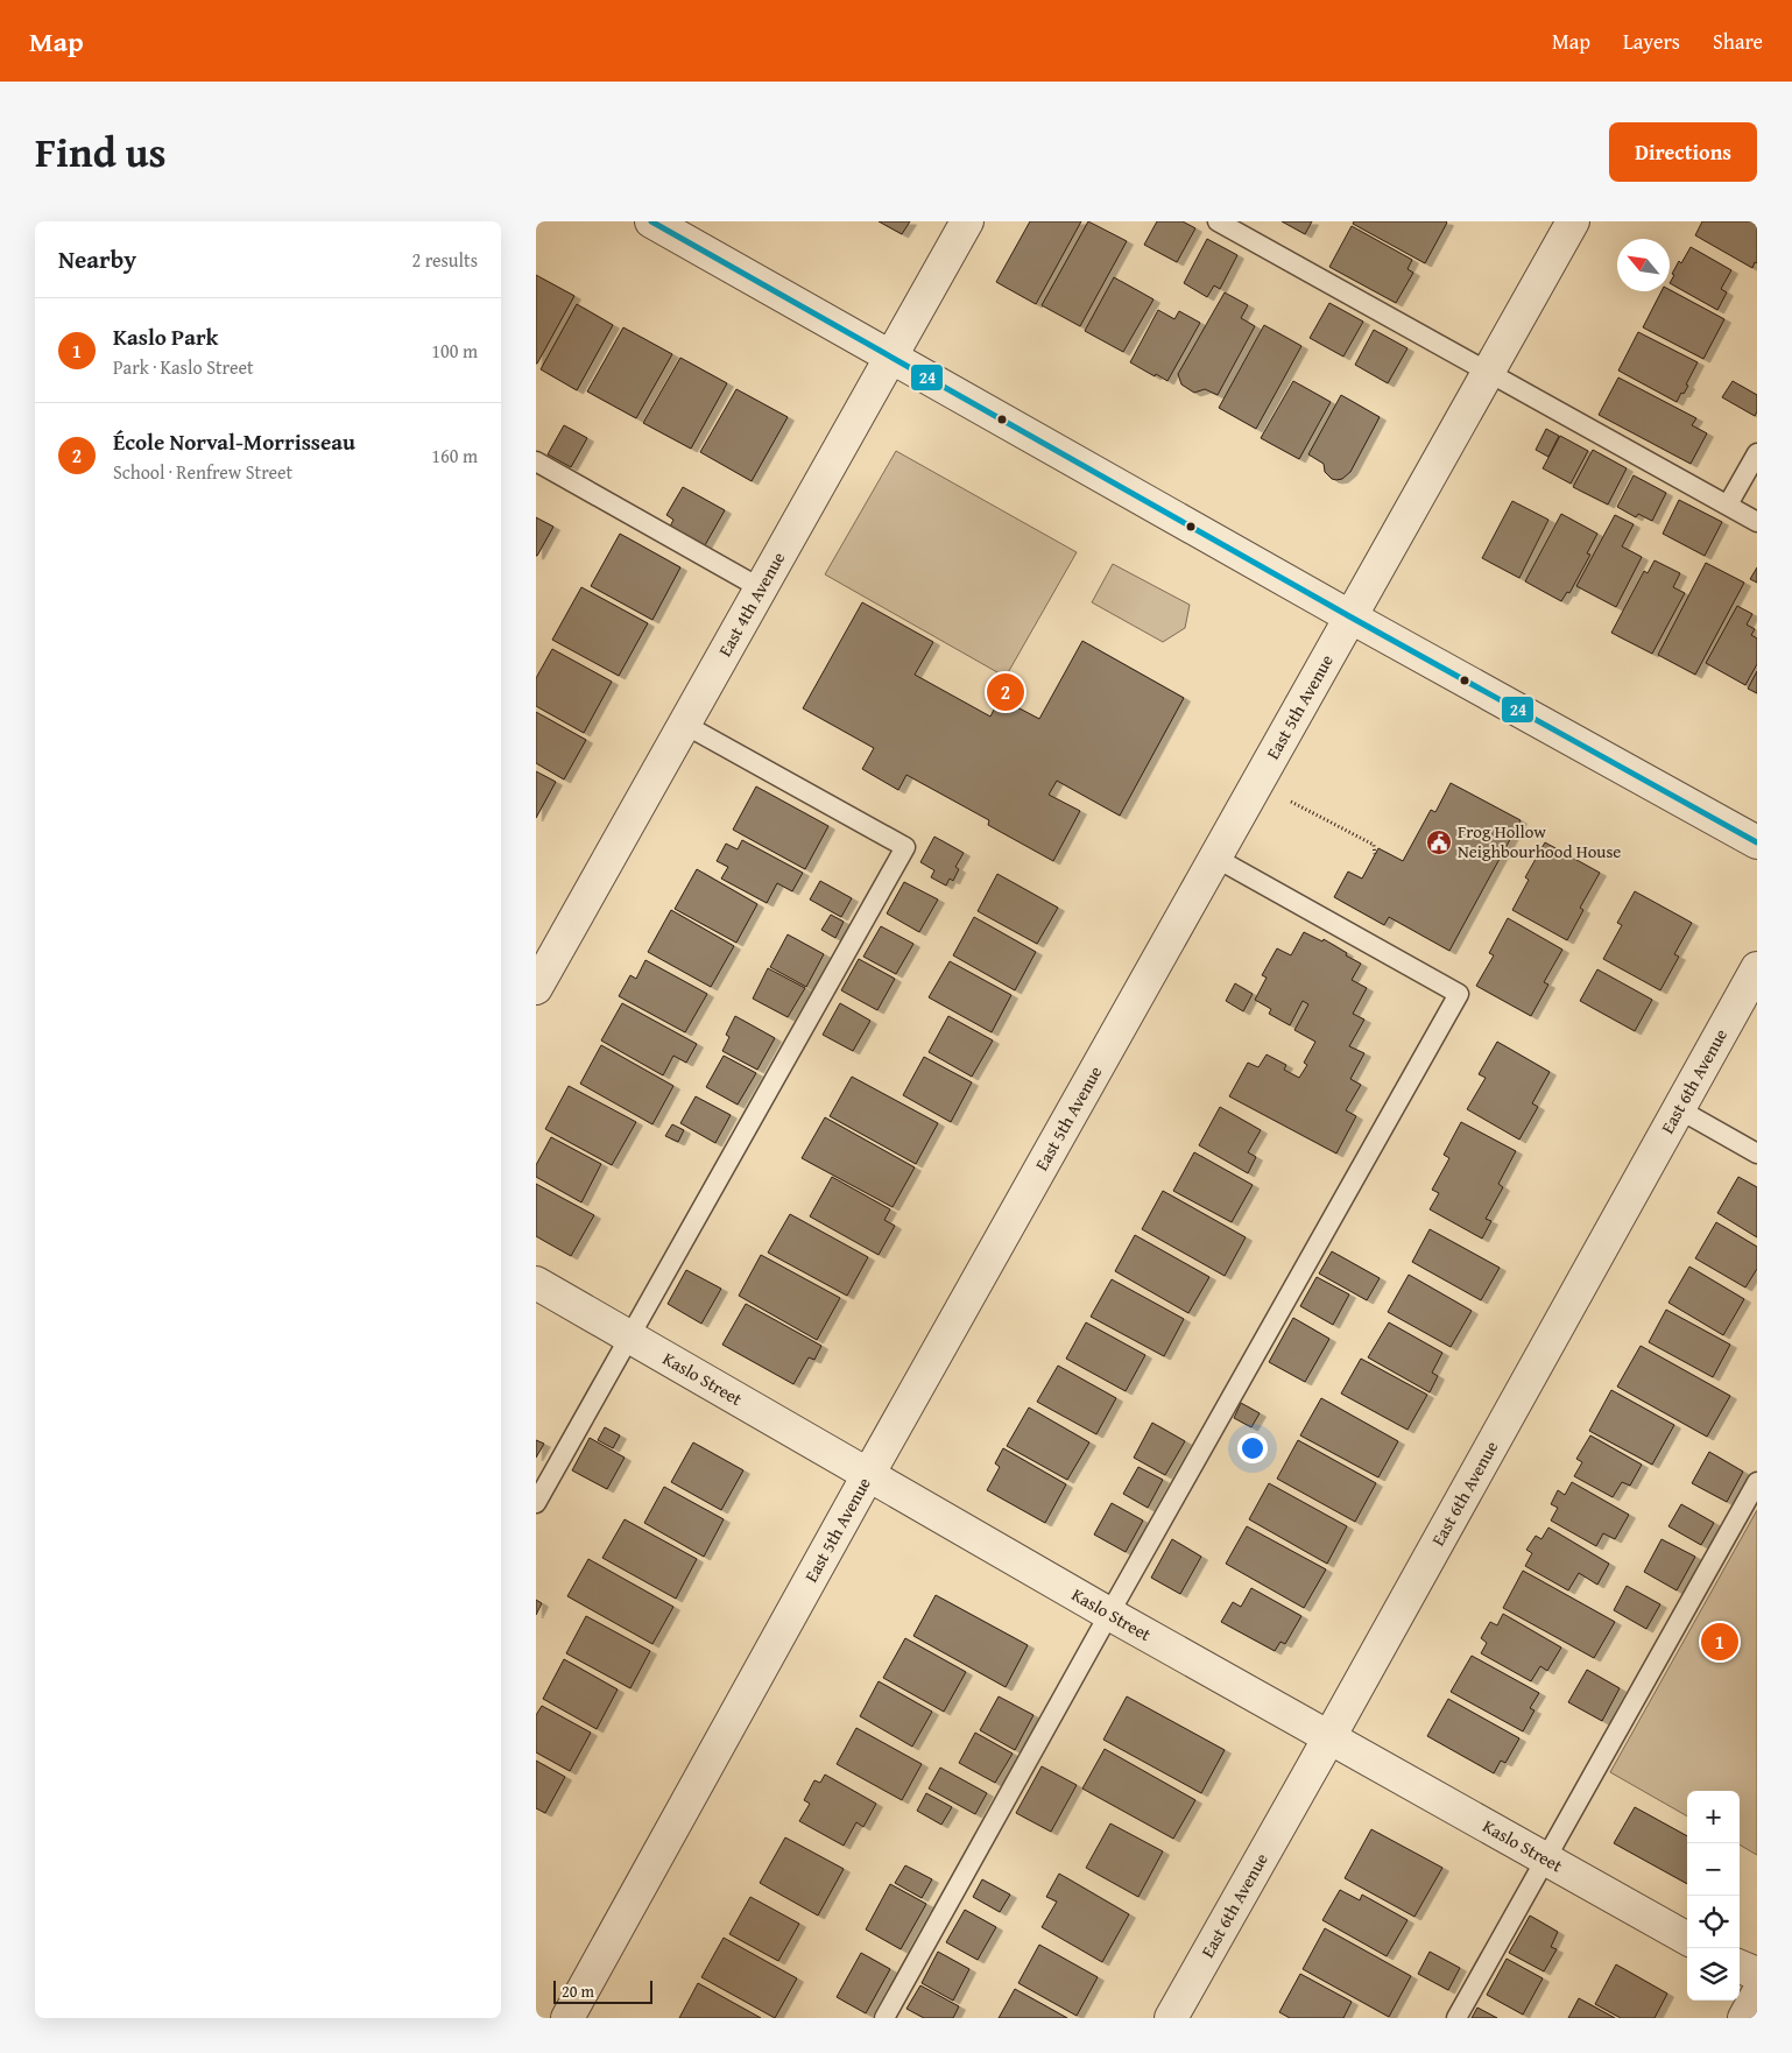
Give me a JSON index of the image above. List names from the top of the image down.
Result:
{
  "streets": {
    "street": [
      "East 4th Avenue",
      "East 5th Avenue",
      "East 6th Avenue",
      "Kaslo Street"
    ]
  },
  "crossings": [
    ["East 5th Avenue", "Kaslo Street"],
    ["East 6th Avenue", "Kaslo Street"]
  ],
  "places": {
    "public building": ["Frog Hollow Neighbourhood House"]
  },
  "lines": ["transit line 24"],
  "scale_bar": "20 m",
  "north": "top left",
  "page": {
    "header": "Map",
    "nav": ["Map", "Layers", "Share"],
    "title": "Find us",
    "buttons": "Directions",
    "heading": ["Nearby", "2 results"],
    "list": [
      {
        "mark": "1",
        "name": "Kaslo Park",
        "note": "Park · Kaslo Street",
        "value": "100 m"
      },
      {
        "mark": "2",
        "name": "École Norval-Morrisseau",
        "note": "School · Renfrew Street",
        "value": "160 m"
      }
    ],
    "pins": ["2", "1"],
    "map_buttons": ["+", "−"],
    "scale": "20 m"
  }
}
